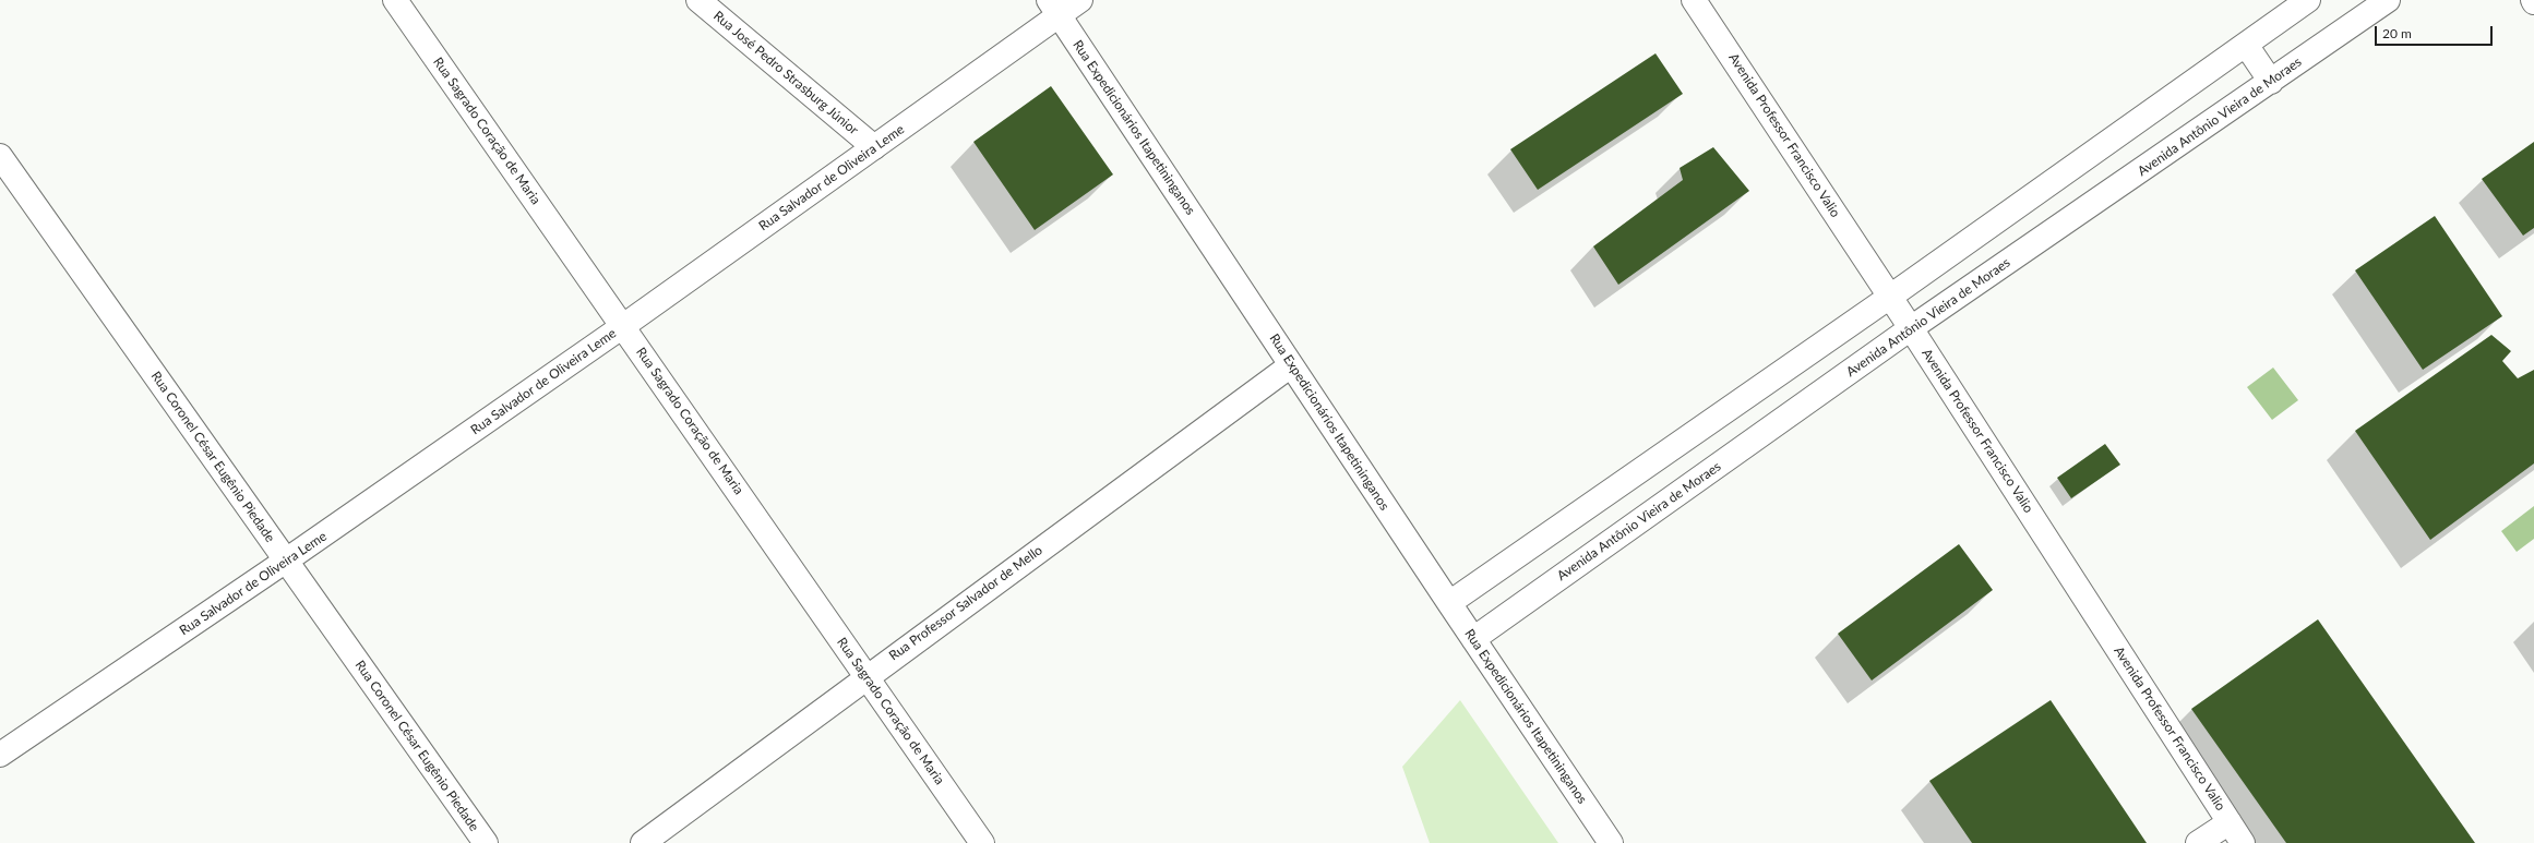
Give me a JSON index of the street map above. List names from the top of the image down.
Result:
{
  "streets": {
    "street": [
      "Rua José Pedro Strasburg Júnior",
      "Avenida Antônio Vieira de Moraes",
      "Rua Expedicionários Itapetininganos",
      "Rua Sagrado Coração de Maria",
      "Avenida Professor Francisco Valio",
      "Rua Salvador de Oliveira Leme",
      "Rua Coronel César Eugênio Piedade",
      "Rua Professor Salvador de Mello"
    ]
  },
  "crossings": [
    ["Rua José Pedro Strasburg Júnior", "Rua Salvador de Oliveira Leme"],
    ["Avenida Antônio Vieira de Moraes", "Rua Expedicionários Itapetininganos"],
    ["Avenida Antônio Vieira de Moraes", "Avenida Professor Francisco Valio"],
    ["Rua Expedicionários Itapetininganos", "Rua Salvador de Oliveira Leme"],
    ["Rua Expedicionários Itapetininganos", "Rua Professor Salvador de Mello"],
    ["Rua Sagrado Coração de Maria", "Rua Salvador de Oliveira Leme"],
    ["Rua Sagrado Coração de Maria", "Rua Professor Salvador de Mello"],
    ["Rua Salvador de Oliveira Leme", "Rua Coronel César Eugênio Piedade"]
  ],
  "scale_bar": "20 m"
}
